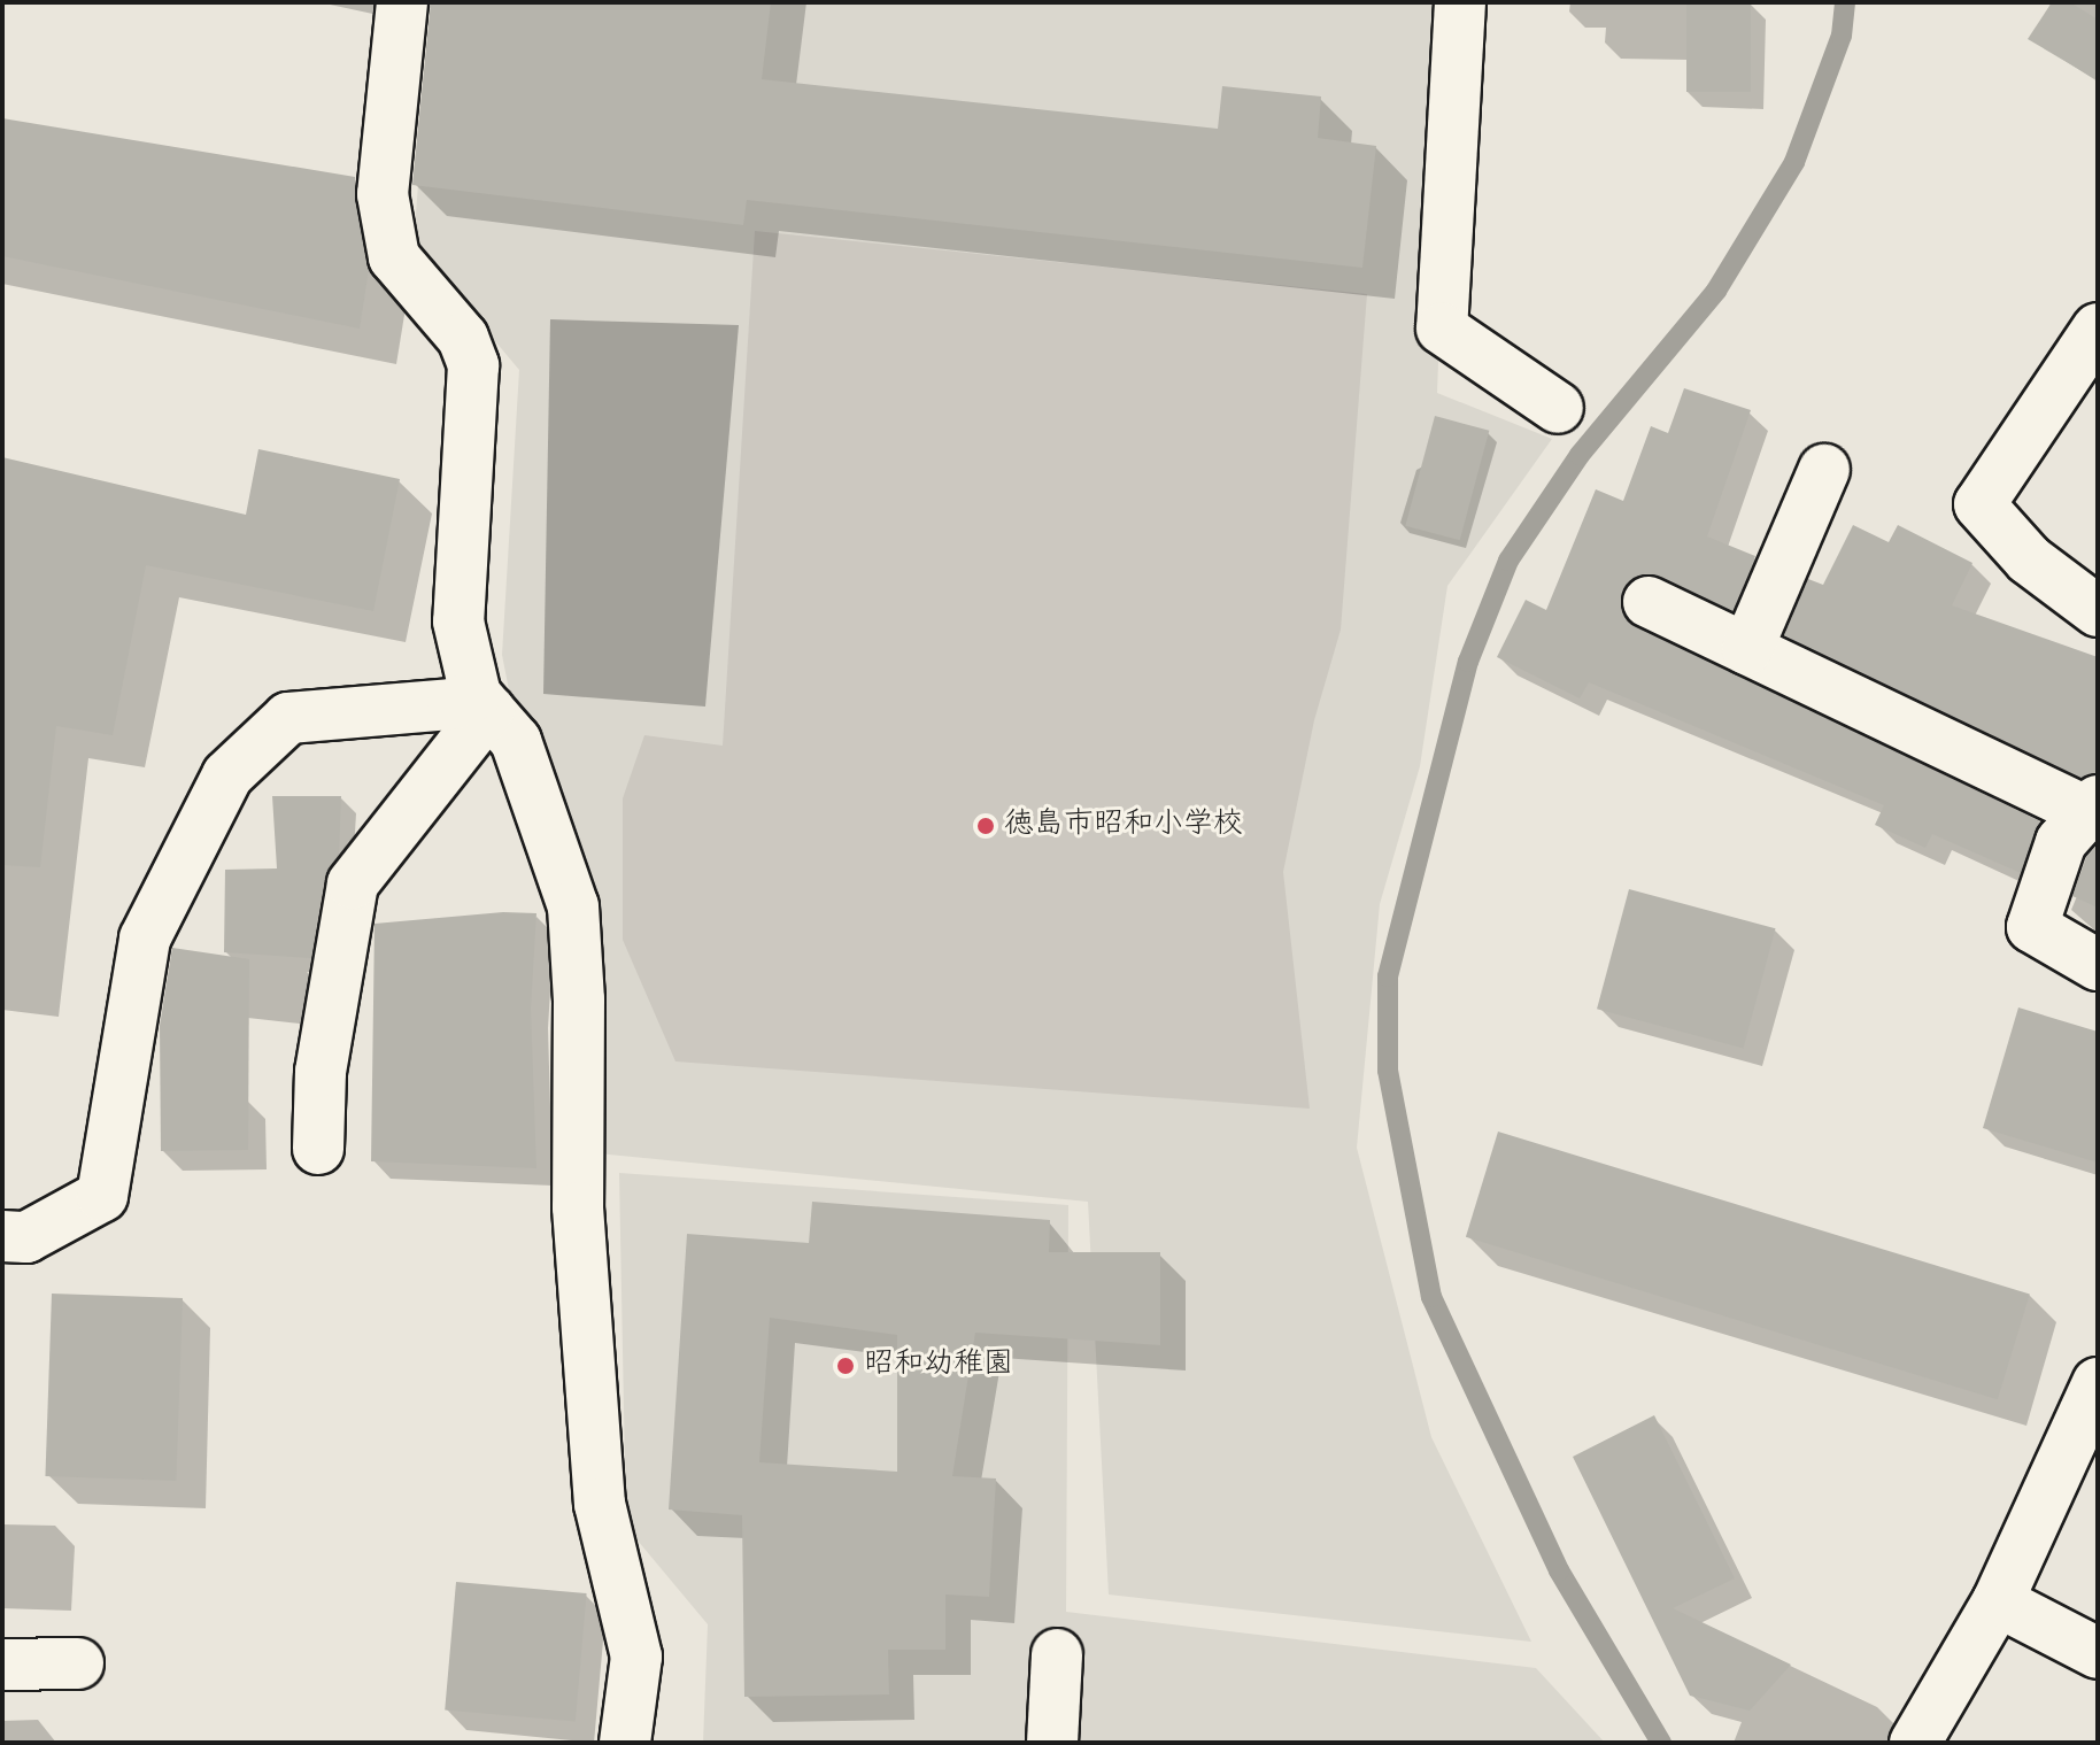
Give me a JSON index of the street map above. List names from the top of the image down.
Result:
{
  "places": ["徳島市昭和小学校", "昭和幼稚園"]
}
